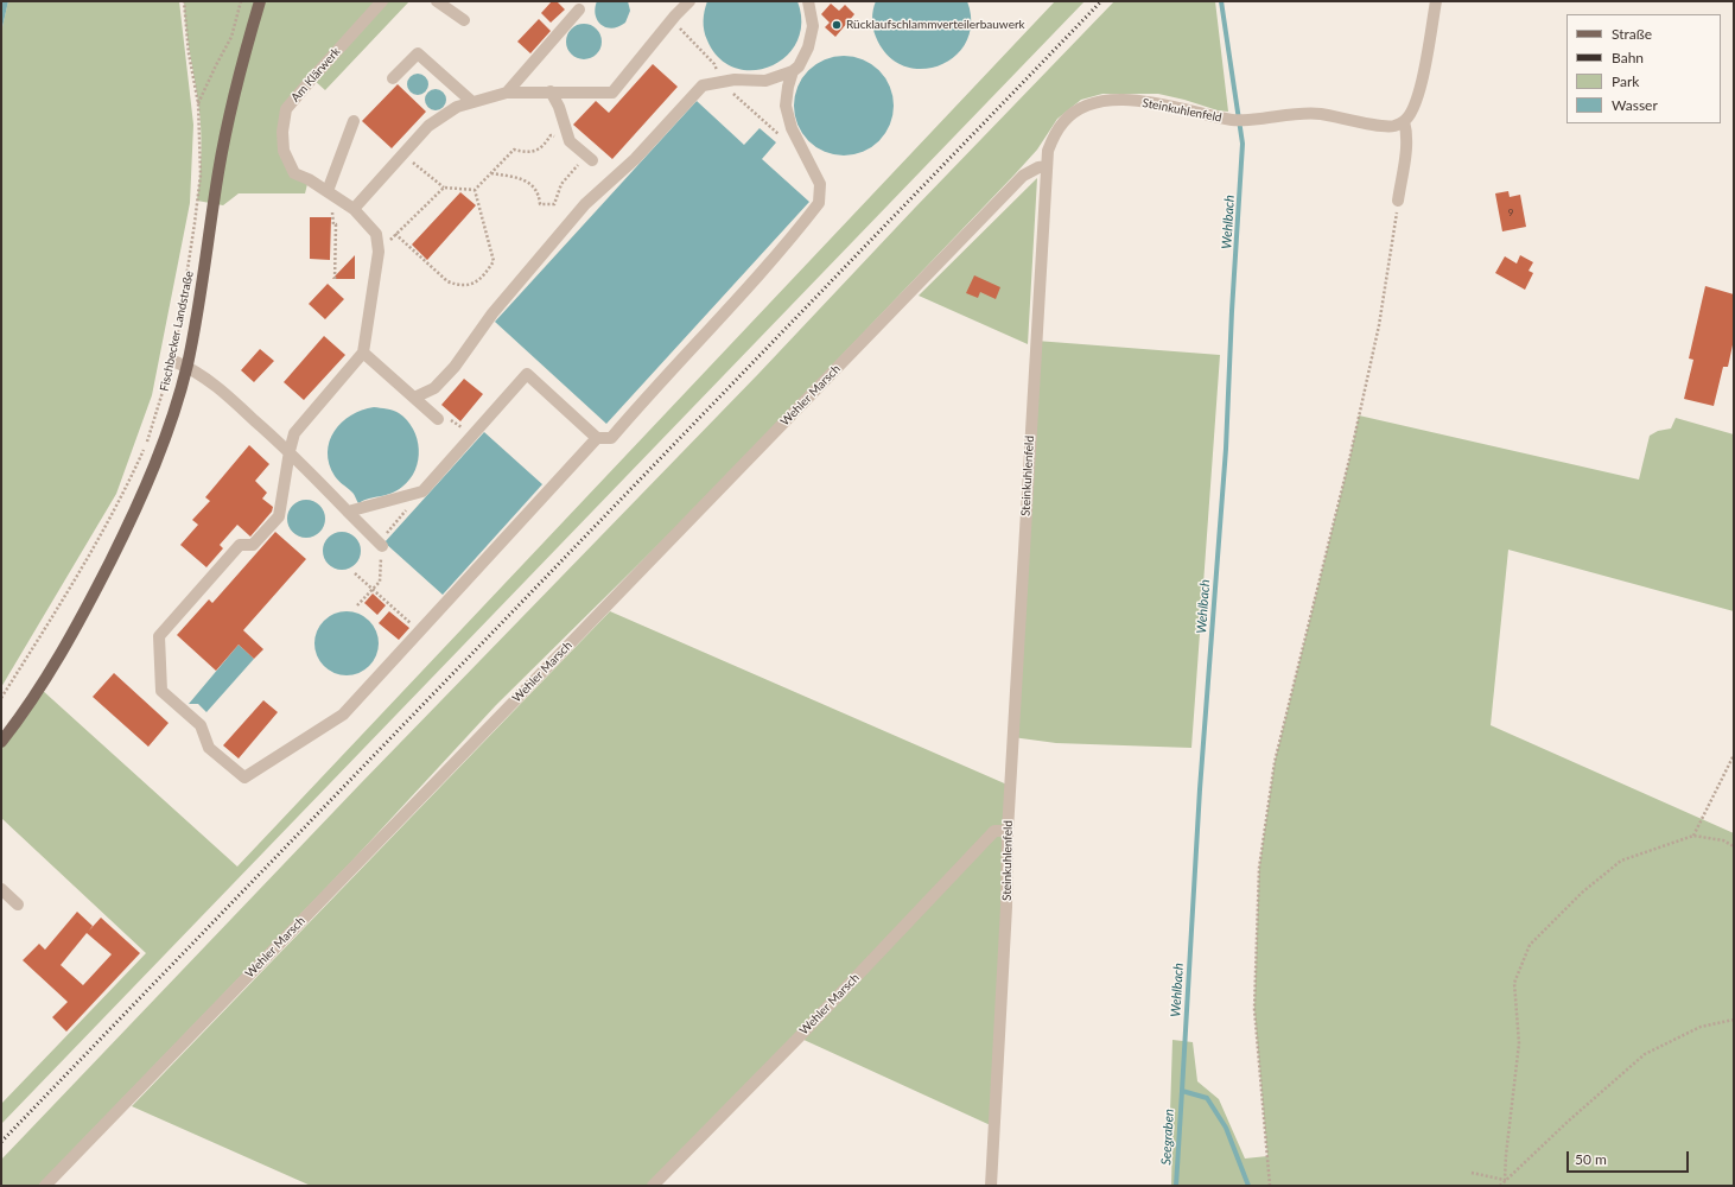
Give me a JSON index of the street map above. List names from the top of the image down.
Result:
{
  "streets": {
    "main road": ["Fischbecker Landstraße"],
    "street": ["Am Klärwerk", "Steinkuhlenfeld", "Wehler Marsch"]
  },
  "crossings": [
    ["Steinkuhlenfeld", "Wehler Marsch"]
  ],
  "water": ["Wehlbach", "Seegraben"],
  "places": ["Rücklaufschlammverteilerbauwerk"],
  "house_numbers": ["9"],
  "legend": [
    "Straße",
    "Bahn",
    "Park",
    "Wasser"
  ],
  "scale_bar": "50 m"
}
